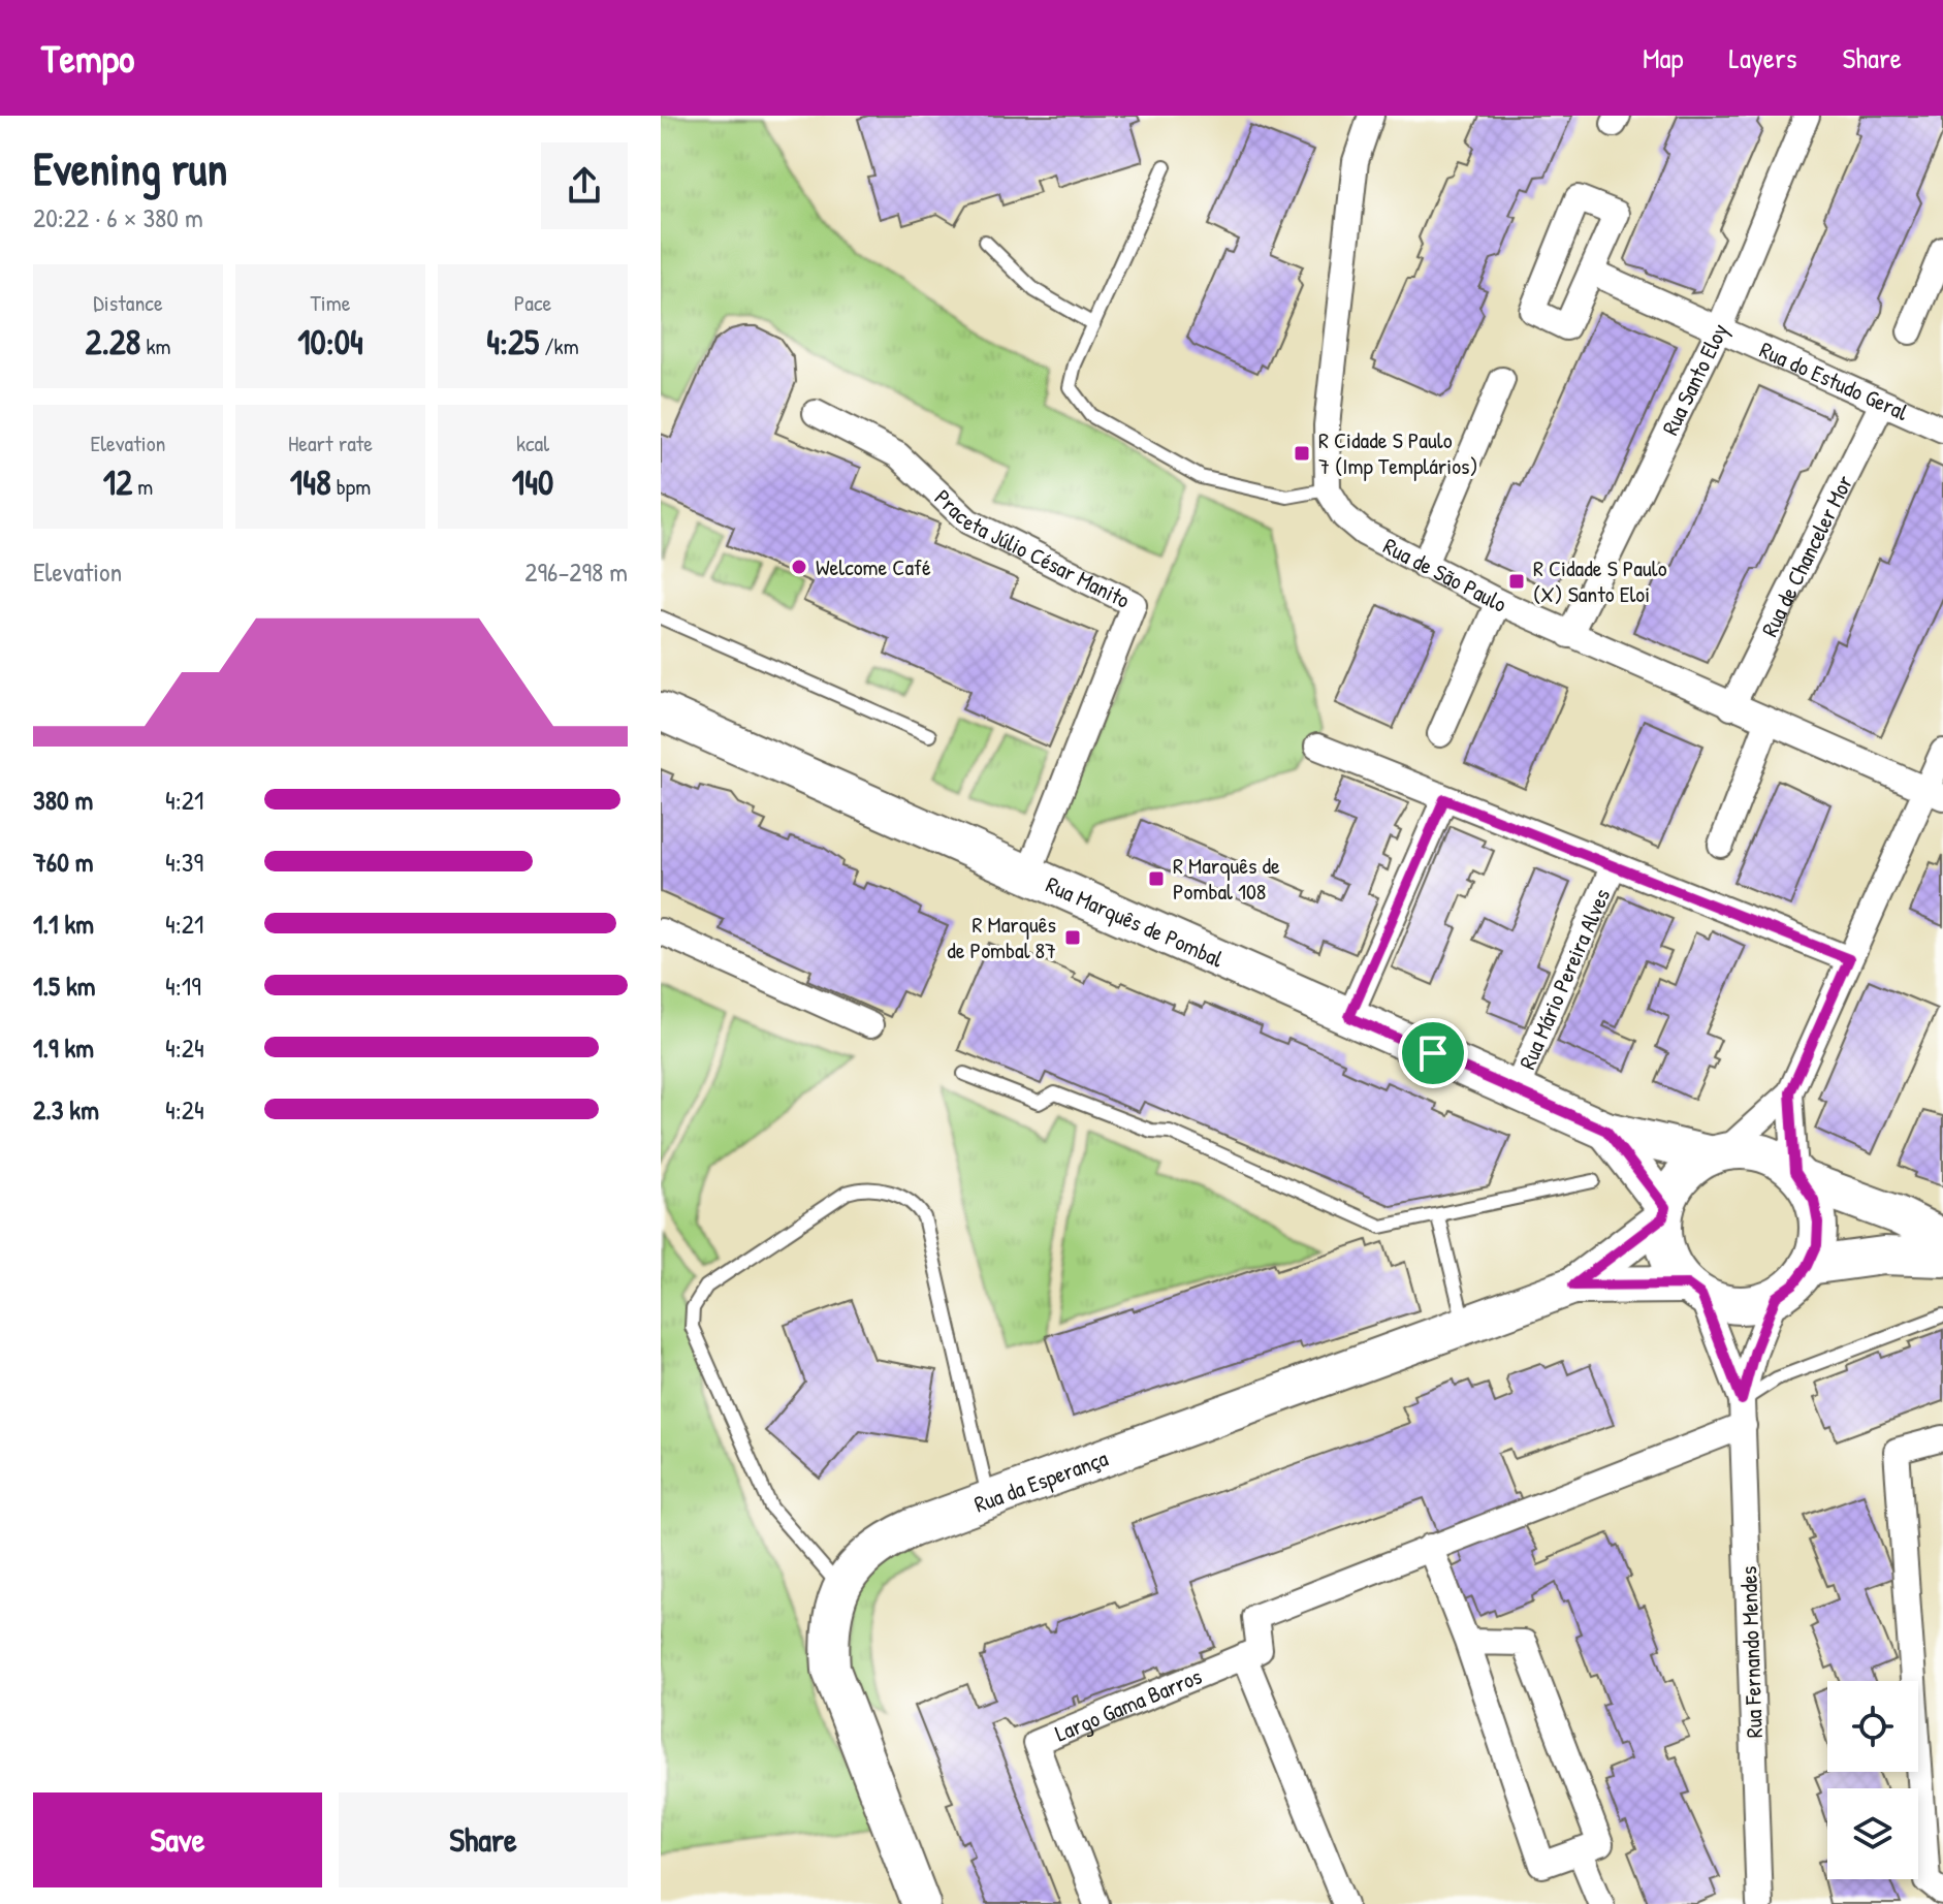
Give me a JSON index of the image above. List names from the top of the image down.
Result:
{
  "streets": {
    "street": [
      "Rua Santo Eloy",
      "Rua do Estudo Geral",
      "Praceta Júlio César Manito",
      "Rua de Chanceler Mor",
      "Rua de São Paulo",
      "Rua Marquês de Pombal",
      "Rua Mário Pereira Alves",
      "Rua da Esperança",
      "Rua Fernando Mendes",
      "Largo Gama Barros"
    ]
  },
  "crossings": [
    ["Rua Santo Eloy", "Rua do Estudo Geral"],
    ["Rua Santo Eloy", "Rua de São Paulo"],
    ["Rua do Estudo Geral", "Rua de Chanceler Mor"],
    ["Praceta Júlio César Manito", "Rua Marquês de Pombal"],
    ["Rua de Chanceler Mor", "Rua de São Paulo"],
    ["Rua Marquês de Pombal", "Rua Mário Pereira Alves"],
    ["Rua Marquês de Pombal", "Rua da Esperança"],
    ["Rua Marquês de Pombal", "Rua Fernando Mendes"],
    ["Rua da Esperança", "Rua Fernando Mendes"]
  ],
  "places": {
    "transit": [
      "R Cidade S Paulo 7 (Imp Templários)",
      "R Cidade S Paulo (X) Santo Eloi",
      "R Marquês de Pombal 108",
      "R Marquês de Pombal 87"
    ],
    "other": ["Welcome Café"]
  },
  "page": {
    "header": "Tempo",
    "nav": ["Map", "Layers", "Share"],
    "heading": ["Evening run", "20:22 · 6 × 380 m"],
    "stats": [
      ["Distance", "2.28 km"],
      ["Time", "10:04"],
      ["Pace", "4:25 /km"],
      ["Elevation", "12 m"],
      ["Heart rate", "148 bpm"],
      ["kcal", "140"]
    ],
    "chart": ["Elevation", "296–298 m"],
    "list": [
      {
        "name": "380 m",
        "note": "4:21"
      },
      {
        "name": "760 m",
        "note": "4:39"
      },
      {
        "name": "1.1 km",
        "note": "4:21"
      },
      {
        "name": "1.5 km",
        "note": "4:19"
      },
      {
        "name": "1.9 km",
        "note": "4:24"
      },
      {
        "name": "2.3 km",
        "note": "4:24"
      }
    ],
    "buttons": ["Save", "Share"]
  }
}
